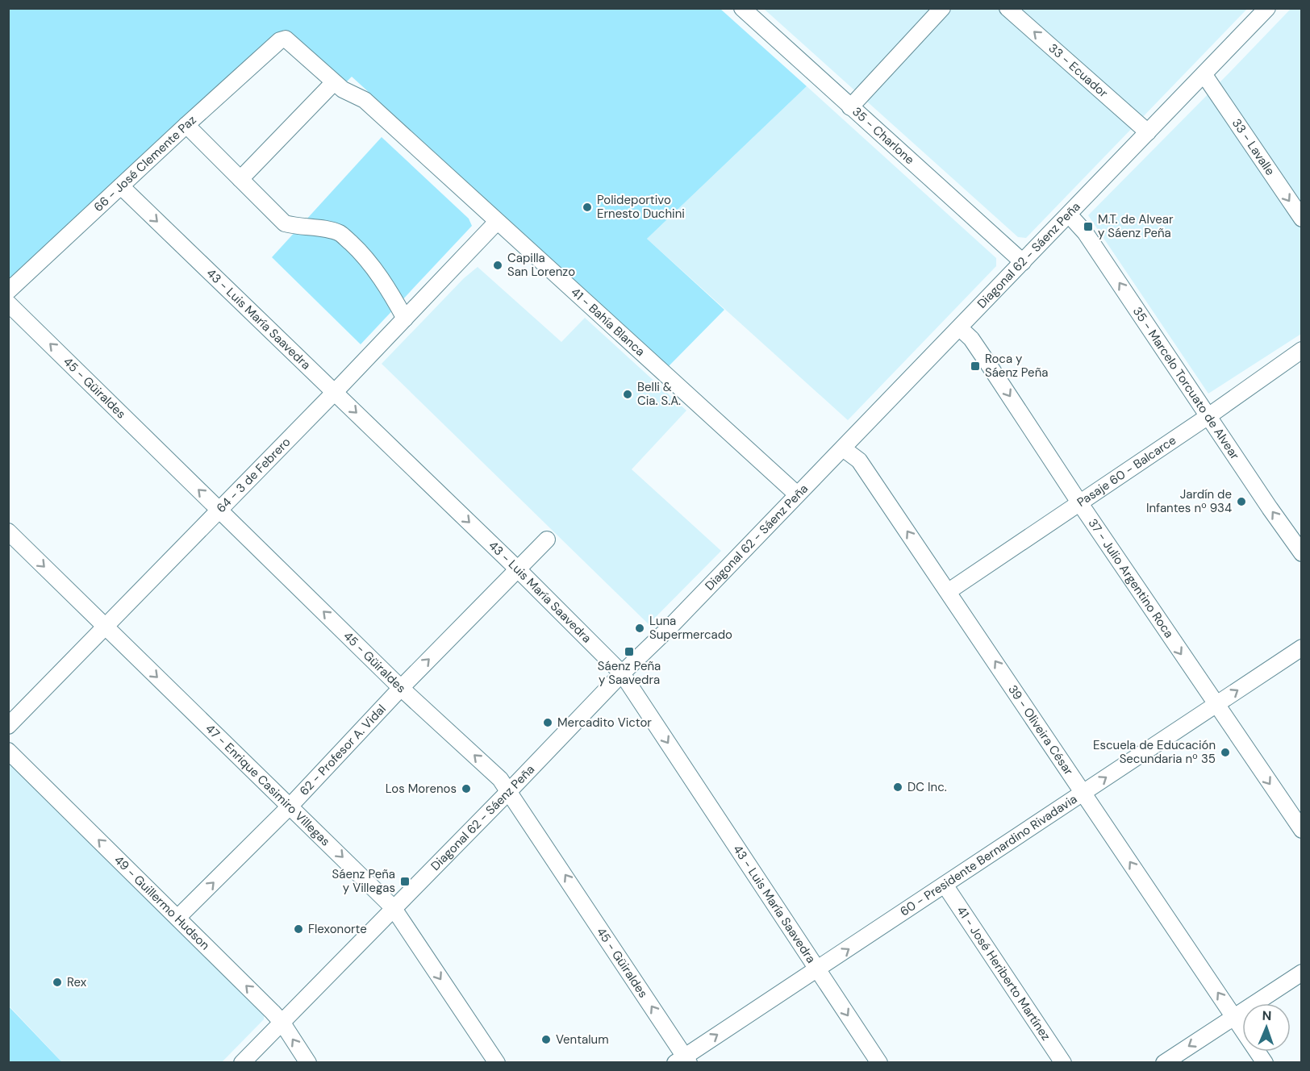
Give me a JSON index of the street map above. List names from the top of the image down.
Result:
{
  "streets": {
    "street": [
      "33 - Ecuador",
      "35 - Charlone",
      "33 - Lavalle",
      "66 - José Clemente Paz",
      "Diagonal 62 - Sáenz Peña",
      "43 - Luis María Saavedra",
      "41 - Bahía Blanca",
      "35 - Marcelo Torcuato de Alvear",
      "45 - Güiraldes",
      "Pasaje 60 - Balcarce",
      "64 - 3 de Febrero",
      "37 - Julio Argentino Roca",
      "39 - Oliveira César",
      "62 - Profesor A. Vidal",
      "47 - Enrique Casimiro Villegas",
      "60 - Presidente Bernardino Rivadavia",
      "49 - Guillermo Hudson",
      "41 - José Heriberto Martínez"
    ]
  },
  "crossings": [
    ["33 - Ecuador", "Diagonal 62 - Sáenz Peña"],
    ["35 - Charlone", "Diagonal 62 - Sáenz Peña"],
    ["33 - Lavalle", "Diagonal 62 - Sáenz Peña"],
    ["66 - José Clemente Paz", "43 - Luis María Saavedra"],
    ["66 - José Clemente Paz", "41 - Bahía Blanca"],
    ["Diagonal 62 - Sáenz Peña", "43 - Luis María Saavedra"],
    ["Diagonal 62 - Sáenz Peña", "41 - Bahía Blanca"],
    ["Diagonal 62 - Sáenz Peña", "35 - Marcelo Torcuato de Alvear"],
    ["Diagonal 62 - Sáenz Peña", "45 - Güiraldes"],
    ["Diagonal 62 - Sáenz Peña", "37 - Julio Argentino Roca"],
    ["Diagonal 62 - Sáenz Peña", "39 - Oliveira César"],
    ["Diagonal 62 - Sáenz Peña", "47 - Enrique Casimiro Villegas"],
    ["Diagonal 62 - Sáenz Peña", "49 - Guillermo Hudson"],
    ["43 - Luis María Saavedra", "64 - 3 de Febrero"],
    ["43 - Luis María Saavedra", "62 - Profesor A. Vidal"],
    ["43 - Luis María Saavedra", "60 - Presidente Bernardino Rivadavia"],
    ["41 - Bahía Blanca", "64 - 3 de Febrero"],
    ["35 - Marcelo Torcuato de Alvear", "Pasaje 60 - Balcarce"],
    ["45 - Güiraldes", "64 - 3 de Febrero"],
    ["45 - Güiraldes", "62 - Profesor A. Vidal"],
    ["45 - Güiraldes", "60 - Presidente Bernardino Rivadavia"],
    ["Pasaje 60 - Balcarce", "37 - Julio Argentino Roca"],
    ["Pasaje 60 - Balcarce", "39 - Oliveira César"],
    ["64 - 3 de Febrero", "47 - Enrique Casimiro Villegas"],
    ["37 - Julio Argentino Roca", "60 - Presidente Bernardino Rivadavia"],
    ["39 - Oliveira César", "60 - Presidente Bernardino Rivadavia"],
    ["62 - Profesor A. Vidal", "47 - Enrique Casimiro Villegas"],
    ["62 - Profesor A. Vidal", "49 - Guillermo Hudson"],
    ["60 - Presidente Bernardino Rivadavia", "41 - José Heriberto Martínez"]
  ],
  "one_way": [
    "33 - Ecuador",
    "33 - Lavalle",
    "43 - Luis María Saavedra",
    "35 - Marcelo Torcuato de Alvear",
    "45 - Güiraldes",
    "37 - Julio Argentino Roca",
    "39 - Oliveira César",
    "62 - Profesor A. Vidal",
    "47 - Enrique Casimiro Villegas",
    "60 - Presidente Bernardino Rivadavia",
    "49 - Guillermo Hudson"
  ],
  "places": {
    "other": [
      "Polideportivo Ernesto Duchini",
      "Capilla San Lorenzo",
      "Belli & Cia. S.A.",
      "Jardín de Infantes nº 934",
      "Luna Supermercado",
      "Mercadito Victor",
      "Escuela de Educación Secundaria nº 35",
      "DC Inc.",
      "Los Morenos",
      "Flexonorte",
      "Rex",
      "Ventalum"
    ],
    "transit": [
      "M.T. de Alvear y Sáenz Peña",
      "Roca y Sáenz Peña",
      "Sáenz Peña y Saavedra",
      "Sáenz Peña y Villegas"
    ]
  },
  "north": "top"
}
